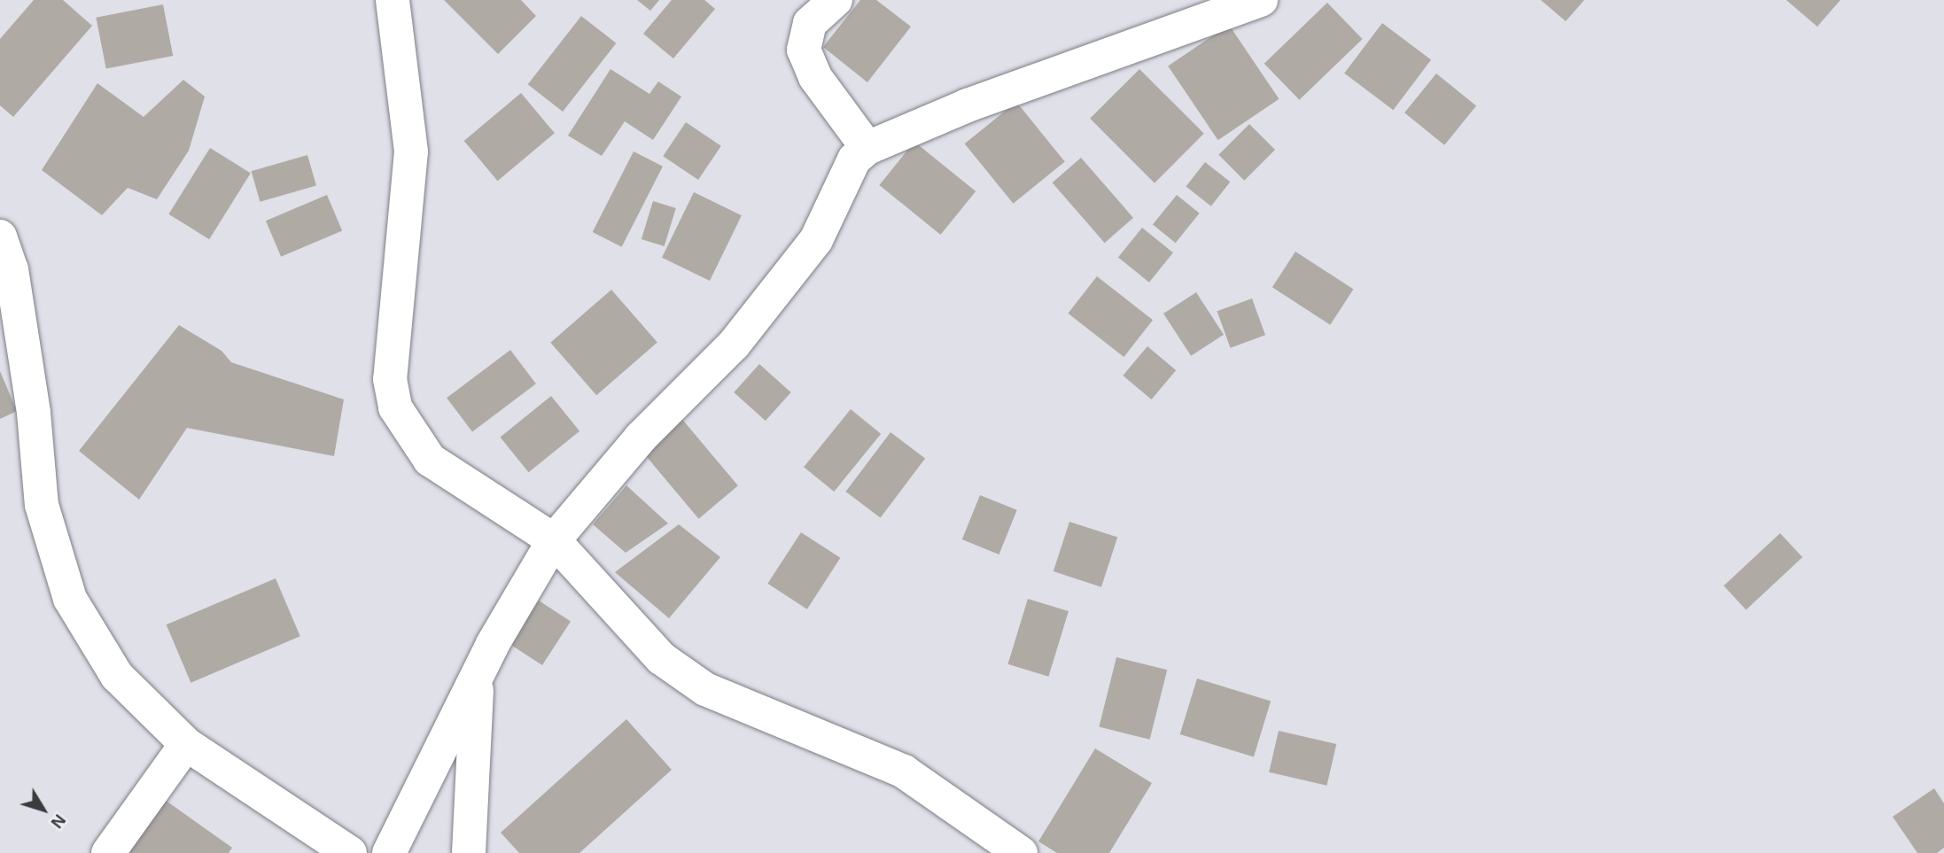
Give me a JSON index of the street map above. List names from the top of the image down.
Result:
{
  "north": "bottom right"
}
